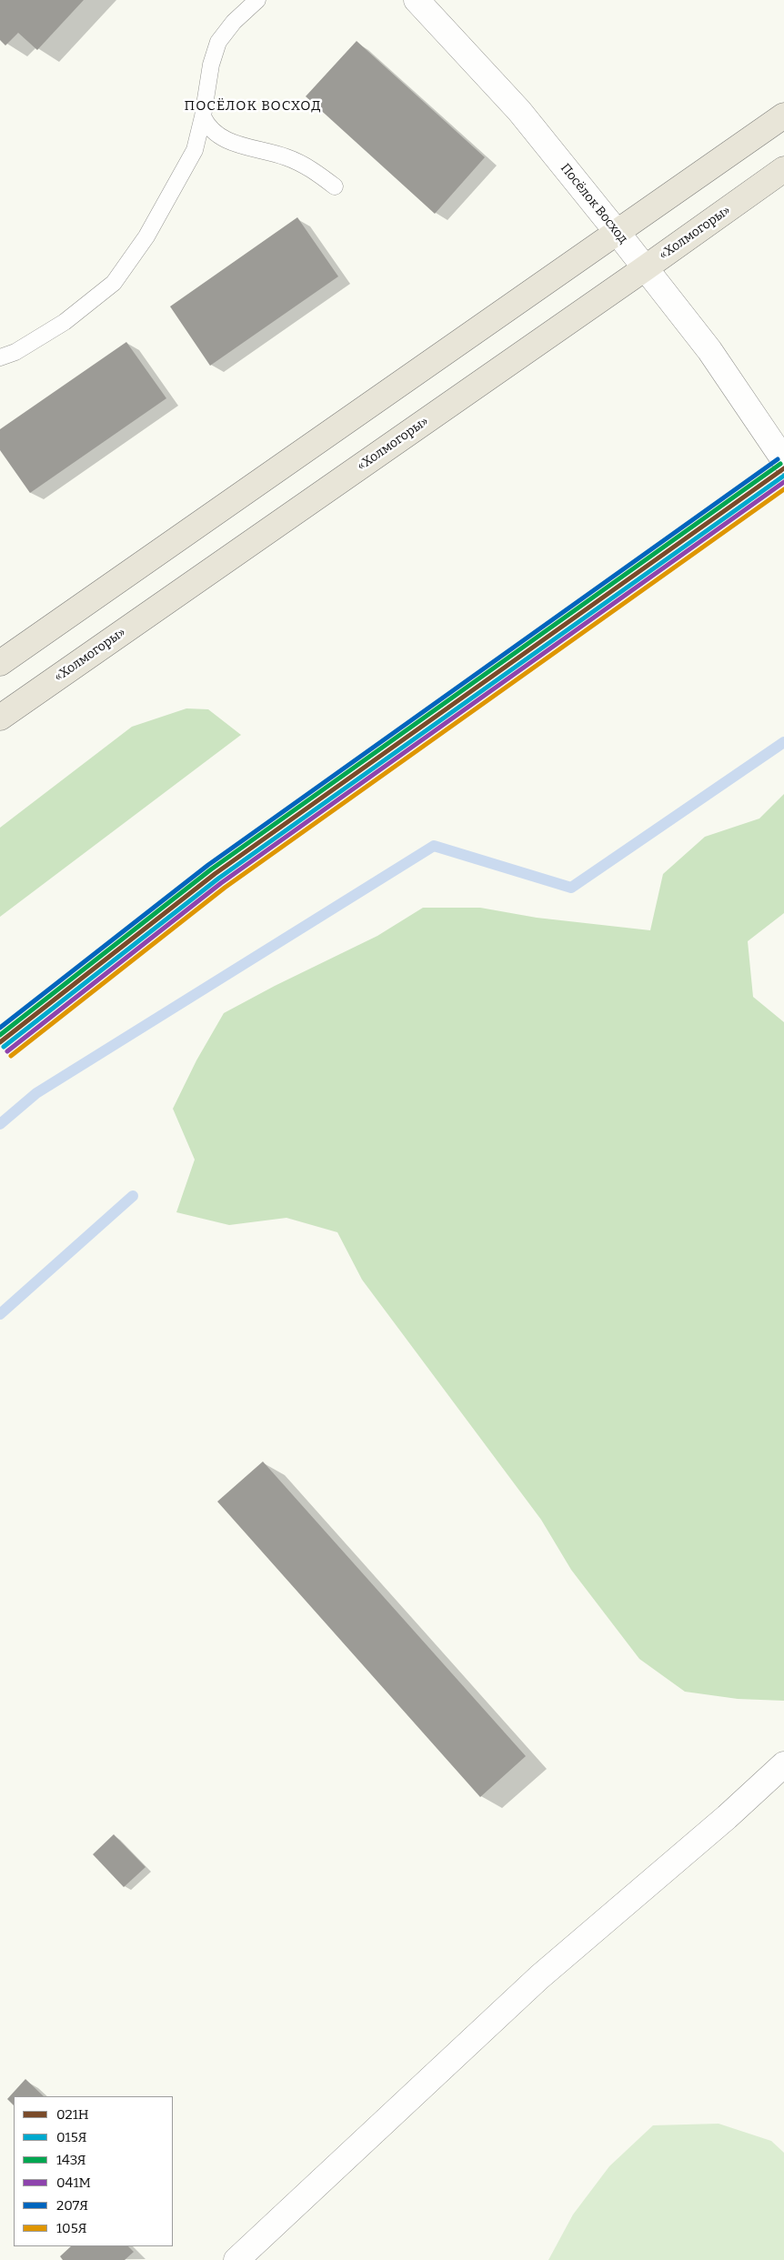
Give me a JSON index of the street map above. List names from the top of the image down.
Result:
{
  "streets": {
    "highway": ["«Холмогоры»"],
    "street": ["Посёлок Восход"]
  },
  "crossings": [
    ["Посёлок Восход", "«Холмогоры»"]
  ],
  "districts": ["ПОСЁЛОК ВОСХОД"],
  "lines": [
    "transit line 207Я",
    "transit line 143Я",
    "transit line 021Н",
    "transit line 015Я",
    "transit line 041М",
    "transit line 105Я"
  ],
  "legend": [
    "021Н",
    "015Я",
    "143Я",
    "041М",
    "207Я",
    "105Я"
  ]
}
